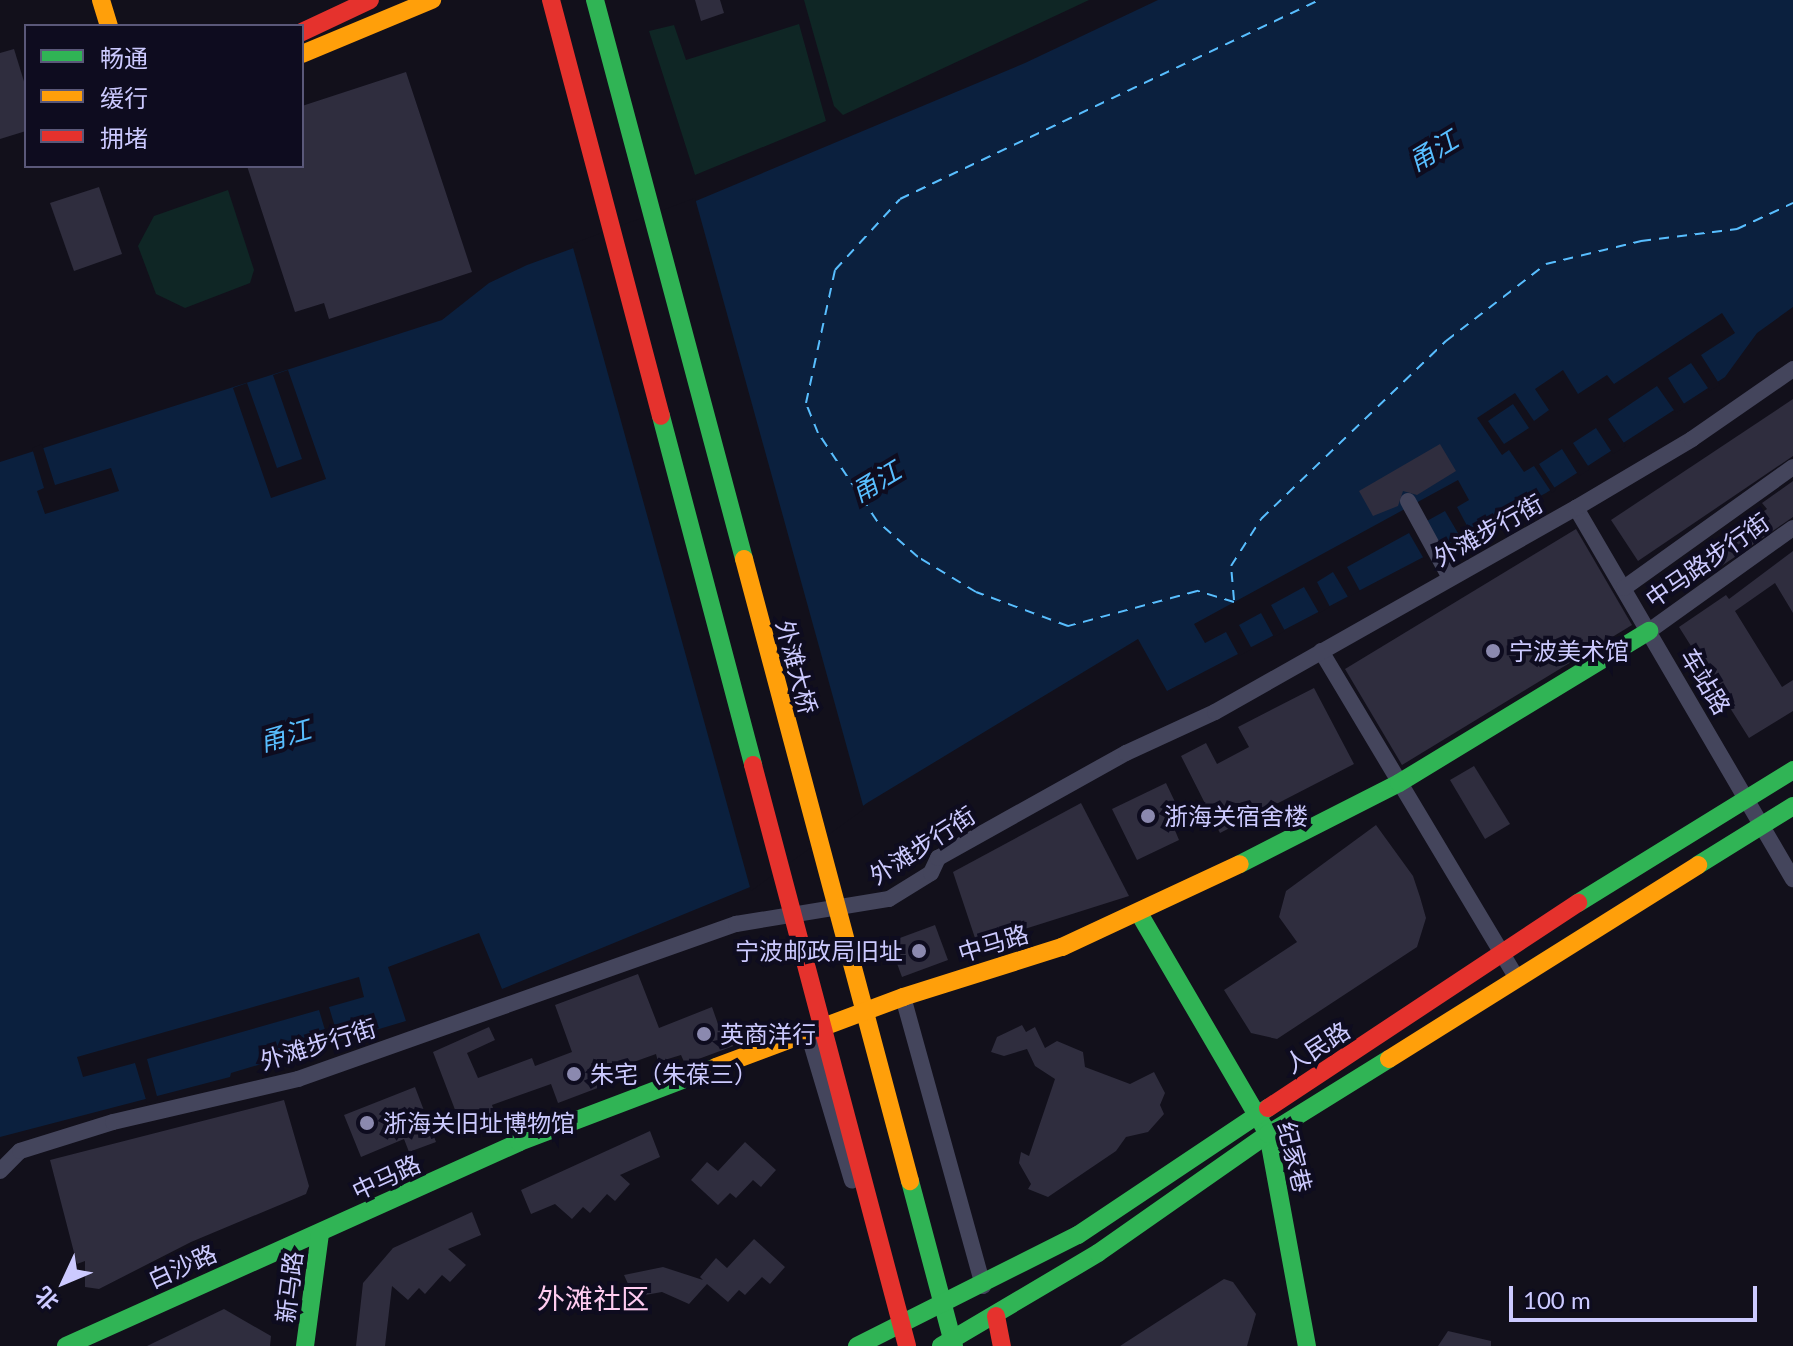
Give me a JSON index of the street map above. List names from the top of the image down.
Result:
{
  "streets": {
    "main road": [
      "外滩大桥",
      "中马路",
      "人民路",
      "纪家巷",
      "白沙路",
      "新马路"
    ],
    "street": ["外滩步行街", "中马路步行街", "车站路"]
  },
  "crossings": [
    ["外滩步行街", "车站路"],
    ["中马路步行街", "车站路"],
    ["中马路步行街", "中马路"],
    ["车站路", "中马路"],
    ["车站路", "人民路"],
    ["中马路", "纪家巷"],
    ["中马路", "白沙路"],
    ["中马路", "新马路"],
    ["人民路", "纪家巷"],
    ["白沙路", "新马路"]
  ],
  "districts": ["外滩社区"],
  "water": ["甬江"],
  "places": [
    "宁波美术馆",
    "浙海关宿舍楼",
    "宁波邮政局旧址",
    "英商洋行",
    "朱宅（朱葆三）",
    "浙海关旧址博物馆"
  ],
  "legend": ["畅通", "缓行", "拥堵"],
  "scale_bar": "100 m",
  "north": "bottom left"
}
